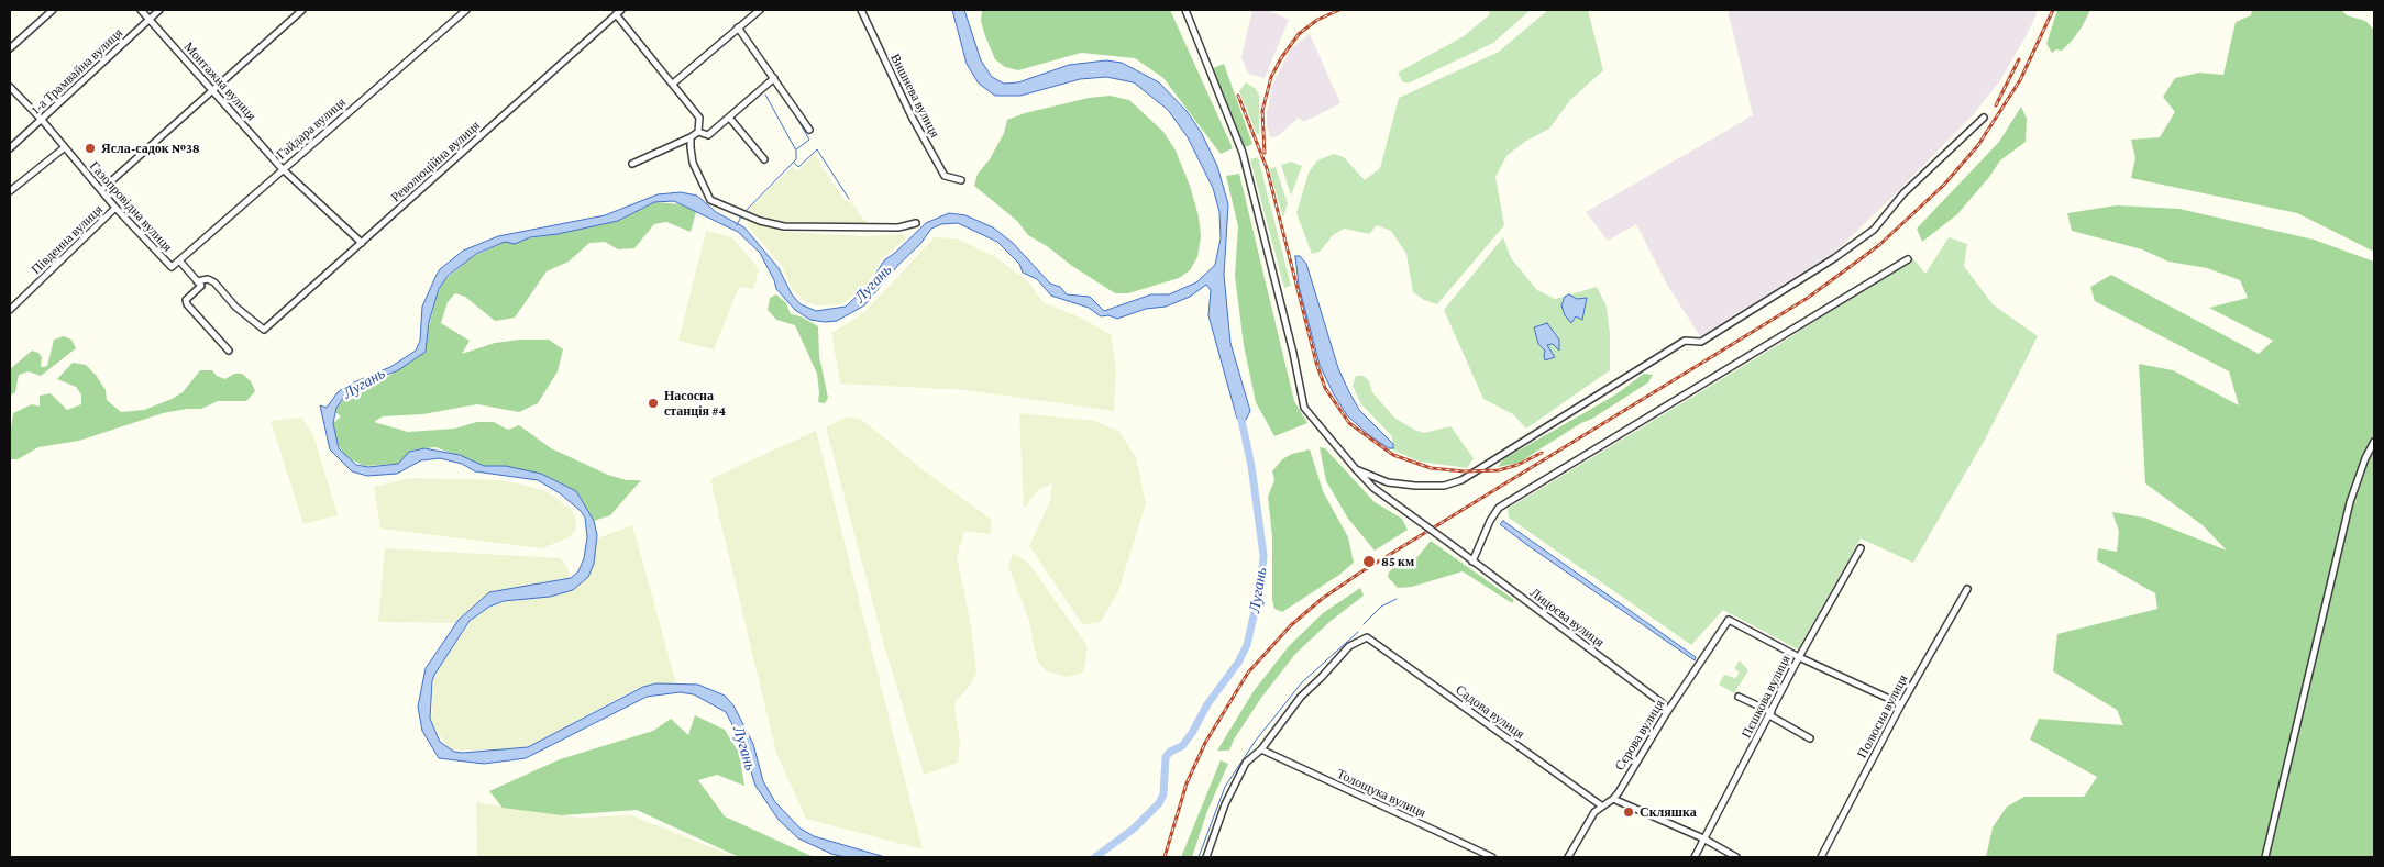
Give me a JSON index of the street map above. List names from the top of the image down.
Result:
{
  "streets": {
    "street": [
      "1-а Трамвайна вулиця",
      "Монтажна вулиця",
      "Вишнева вулиця",
      "Гайдара вулиця",
      "Революційна вулиця",
      "Газопровідна вулиця",
      "Південна вулиця",
      "Лицоєва вулиця",
      "Пєшкова вулиця",
      "Садова вулиця",
      "Полюсна вулиця",
      "Сєрова вулиця",
      "Толощука вулиця"
    ]
  },
  "crossings": [
    ["1-а Трамвайна вулиця", "Монтажна вулиця"],
    ["1-а Трамвайна вулиця", "Газопровідна вулиця"],
    ["Монтажна вулиця", "Гайдара вулиця"],
    ["Монтажна вулиця", "Революційна вулиця"],
    ["Монтажна вулиця", "Південна вулиця"],
    ["Гайдара вулиця", "Газопровідна вулиця"],
    ["Газопровідна вулиця", "Південна вулиця"],
    ["Лицоєва вулиця", "Сєрова вулиця"],
    ["Пєшкова вулиця", "Сєрова вулиця"],
    ["Садова вулиця", "Сєрова вулиця"],
    ["Садова вулиця", "Толощука вулиця"]
  ],
  "water": ["Лугань"],
  "places": [
    "Ясла-садок №38",
    "Насосна станція #4",
    "85 км",
    "Скляшка"
  ]
}
